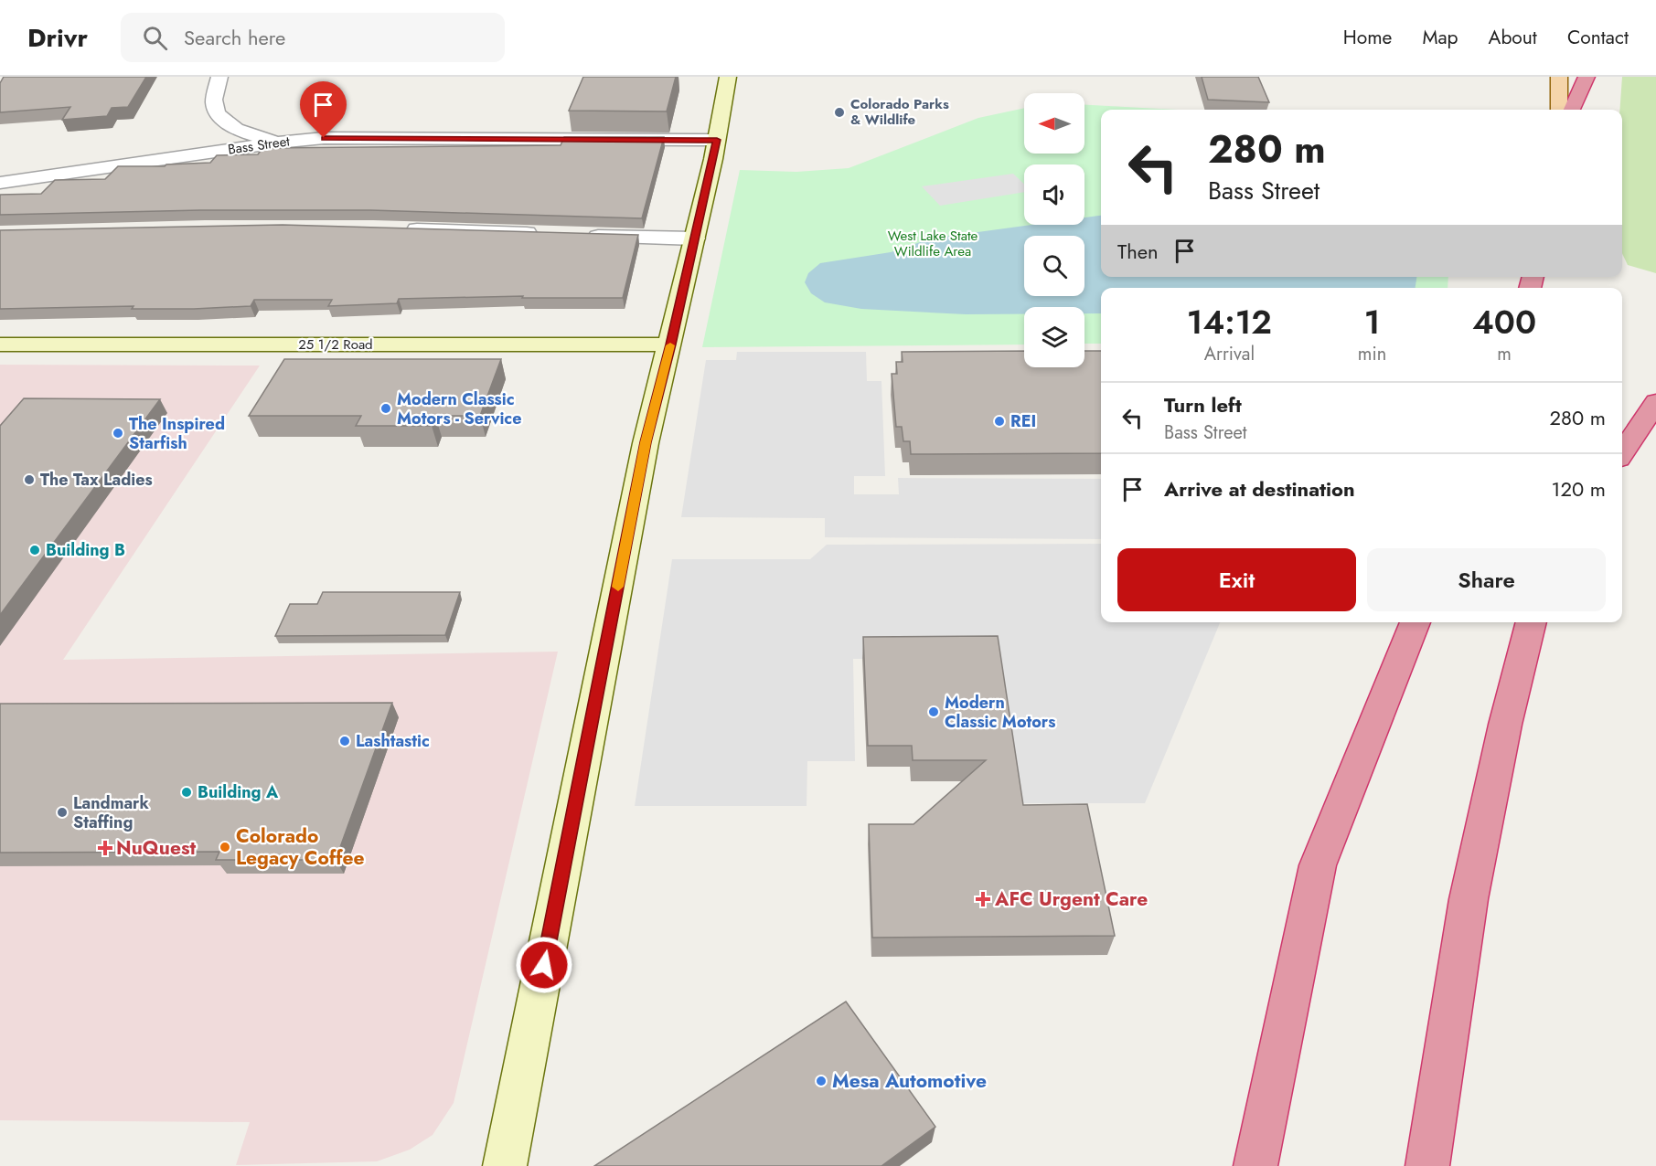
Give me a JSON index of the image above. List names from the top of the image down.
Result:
{
  "streets": {
    "street": ["Bass Street", "25 1/2 Road"]
  },
  "parks": ["West Lake State Wildlife Area"],
  "places": {
    "other": [
      "Colorado Parks & Wildlife",
      "Modern Classic Motors - Service",
      "REI",
      "The Inspired Starfish",
      "The Tax Ladies",
      "Building B",
      "Modern Classic Motors",
      "Lashtastic",
      "Building A",
      "Landmark Staffing",
      "Colorado Legacy Coffee",
      "Mesa Automotive"
    ],
    "health": ["NuQuest", "AFC Urgent Care"]
  },
  "north": "left",
  "page": {
    "header": "Drivr",
    "search": "Search here",
    "nav": [
      "Home",
      "Map",
      "About",
      "Contact"
    ],
    "turn": ["280 m", "Bass Street"],
    "then": "Then",
    "eta": [
      "14:12",
      "Arrival",
      "1",
      "min",
      "400",
      "m"
    ],
    "list": [
      {
        "name": "Turn left",
        "note": "Bass Street",
        "value": "280 m"
      },
      {
        "name": "Arrive at destination",
        "value": "120 m"
      }
    ],
    "buttons": ["Exit", "Share"]
  }
}
